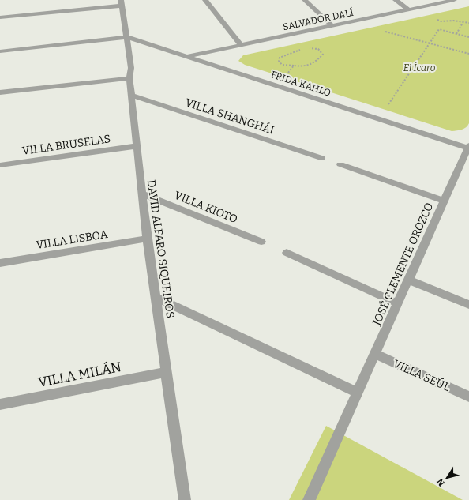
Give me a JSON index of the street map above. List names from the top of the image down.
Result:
{
  "streets": {
    "street": [
      "SALVADOR DALÍ",
      "FRIDA KAHLO",
      "VILLA SHANGHÁI",
      "VILLA BRUSELAS",
      "VILLA KIOTO",
      "VILLA LISBOA",
      "DAVID ALFARO SIQUEIROS",
      "JOSÉ CLEMENTE OROZCO",
      "VILLA MILÁN",
      "VILLA SEÚL"
    ]
  },
  "crossings": [
    ["SALVADOR DALÍ", "FRIDA KAHLO"],
    ["FRIDA KAHLO", "DAVID ALFARO SIQUEIROS"],
    ["FRIDA KAHLO", "JOSÉ CLEMENTE OROZCO"],
    ["VILLA SHANGHÁI", "DAVID ALFARO SIQUEIROS"],
    ["VILLA BRUSELAS", "DAVID ALFARO SIQUEIROS"],
    ["VILLA KIOTO", "DAVID ALFARO SIQUEIROS"],
    ["VILLA LISBOA", "DAVID ALFARO SIQUEIROS"],
    ["DAVID ALFARO SIQUEIROS", "VILLA MILÁN"],
    ["JOSÉ CLEMENTE OROZCO", "VILLA SEÚL"]
  ],
  "parks": ["El Ícaro"],
  "north": "bottom left"
}
